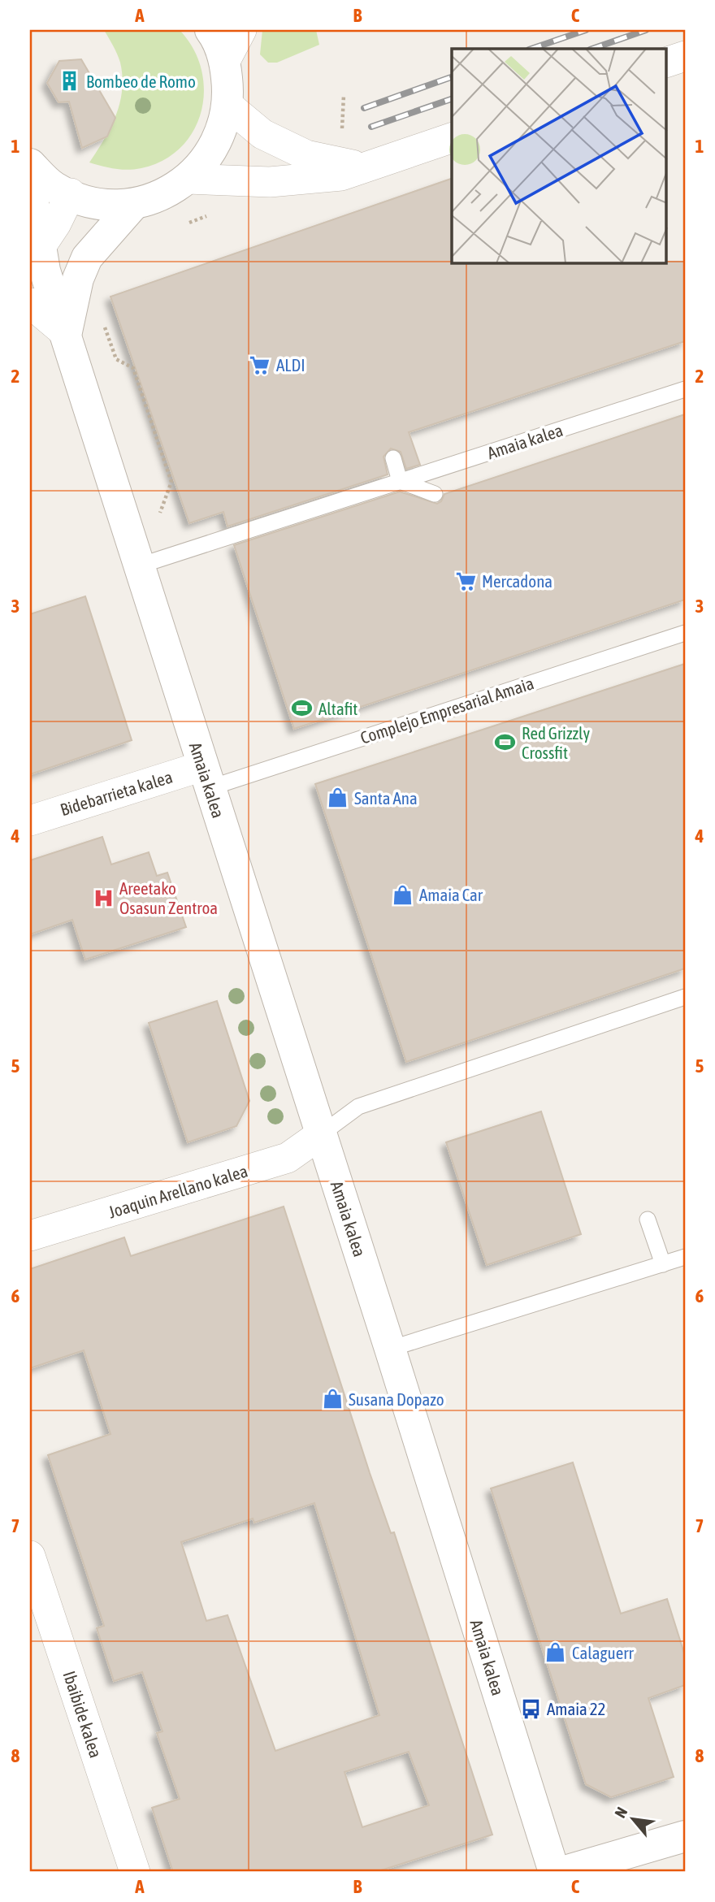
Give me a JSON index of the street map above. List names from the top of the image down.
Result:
{
  "streets": {
    "street": [
      "Amaia kalea",
      "Bidebarrieta kalea",
      "Joaquin Arellano kalea",
      "Ibaibide kalea"
    ],
    "lane": ["Complejo Empresarial Amaia"]
  },
  "crossings": [
    ["Amaia kalea", "Complejo Empresarial Amaia"],
    ["Amaia kalea", "Bidebarrieta kalea"],
    ["Amaia kalea", "Joaquin Arellano kalea"],
    ["Complejo Empresarial Amaia", "Bidebarrieta kalea"]
  ],
  "places": {
    "building": ["Bombeo de Romo"],
    "supermarket": ["ALDI", "Mercadona"],
    "sports": ["Altafit", "Red Grizzly Crossfit"],
    "shop": [
      "Santa Ana",
      "Amaia Car",
      "Susana Dopazo",
      "Calaguerr"
    ],
    "hospital": ["Areetako Osasun Zentroa"],
    "bus stop": ["Amaia 22"]
  },
  "north": "top left",
  "grid": {
    "columns": ["A", "B", "C"],
    "rows": [
      "1",
      "2",
      "3",
      "4",
      "5",
      "6",
      "7",
      "8"
    ]
  }
}
